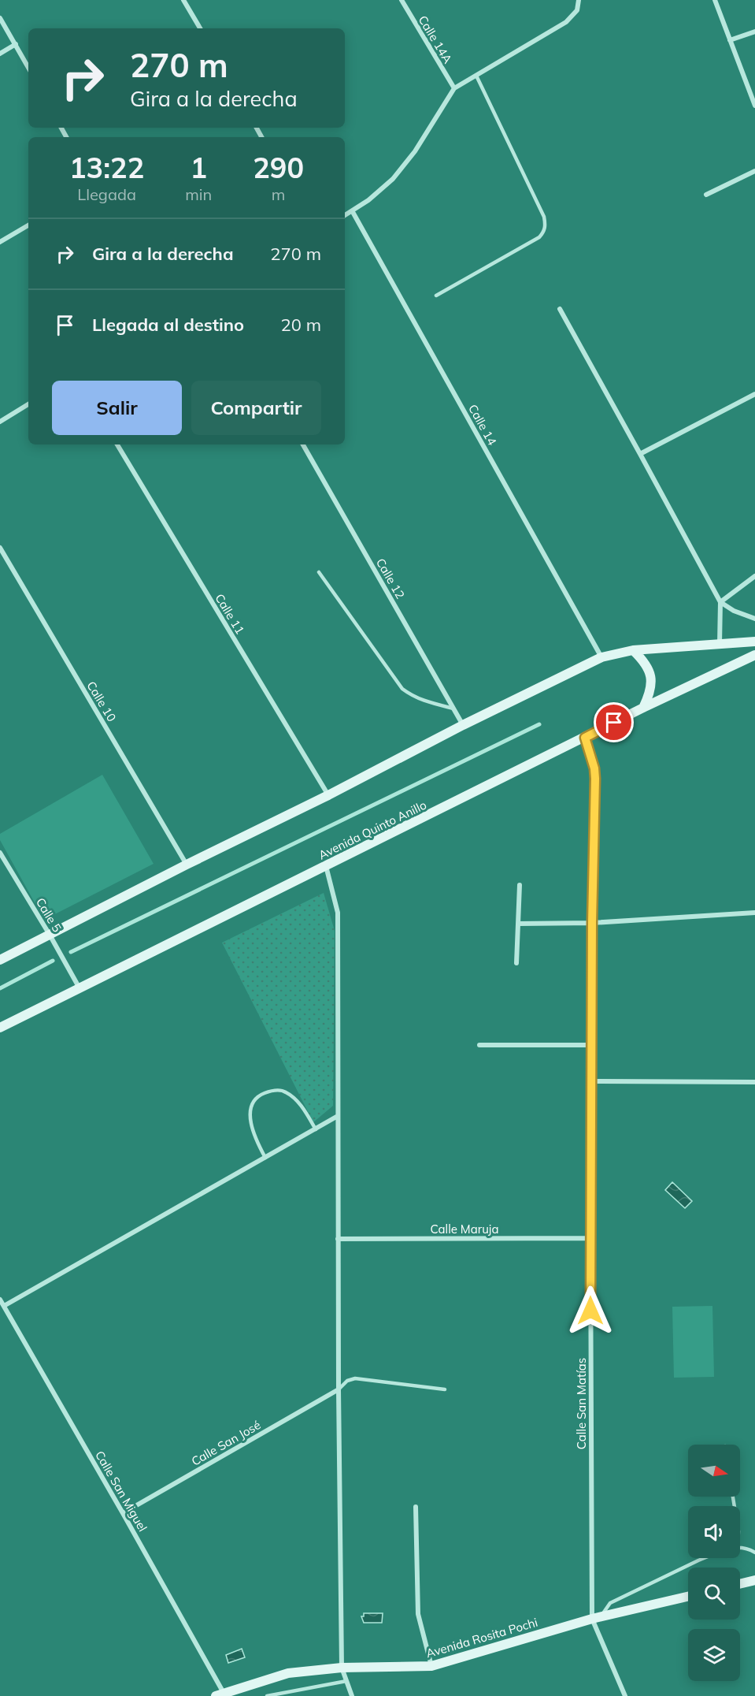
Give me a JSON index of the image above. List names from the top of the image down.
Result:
{
  "streets": {
    "main road": ["Avenida Quinto Anillo", "Avenida Rosita Pochi"],
    "street": [
      "Calle 14A",
      "Calle 14",
      "Calle 12",
      "Calle 11",
      "Calle 10",
      "Calle 5",
      "Calle Maruja",
      "Calle San Matías",
      "Calle San José",
      "Calle San Miguel"
    ]
  },
  "crossings": [
    ["Avenida Quinto Anillo", "Calle 5"],
    ["Avenida Quinto Anillo", "Calle San Matías"],
    ["Calle Maruja", "Calle San Matías"],
    ["Calle San Matías", "Avenida Rosita Pochi"],
    ["Calle San José", "Calle San Miguel"],
    ["Calle San Miguel", "Avenida Rosita Pochi"]
  ],
  "north": "right",
  "page": {
    "turn": ["270 m", "Gira a la derecha"],
    "eta": [
      "13:22",
      "Llegada",
      "1",
      "min",
      "290",
      "m"
    ],
    "list": [
      {
        "name": "Gira a la derecha",
        "value": "270 m"
      },
      {
        "name": "Llegada al destino",
        "value": "20 m"
      }
    ],
    "buttons": ["Salir", "Compartir"]
  }
}
